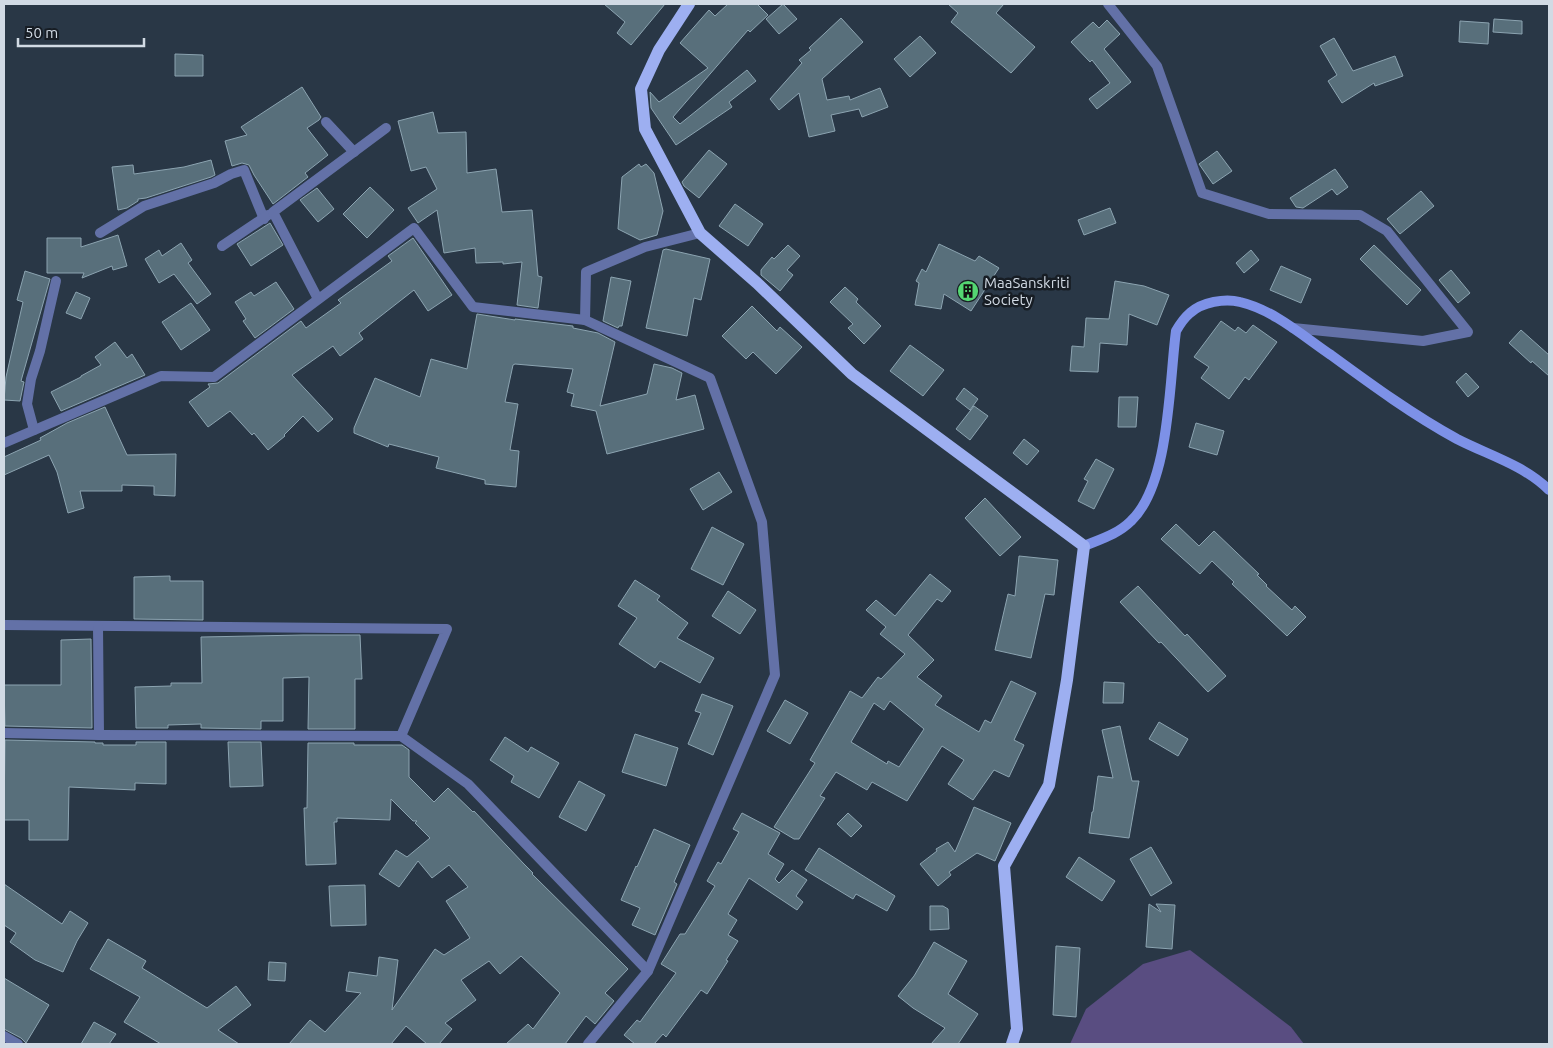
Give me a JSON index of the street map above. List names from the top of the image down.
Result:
{
  "places": {
    "building": ["MaaSanskriti Society"]
  },
  "scale_bar": "50 m"
}
